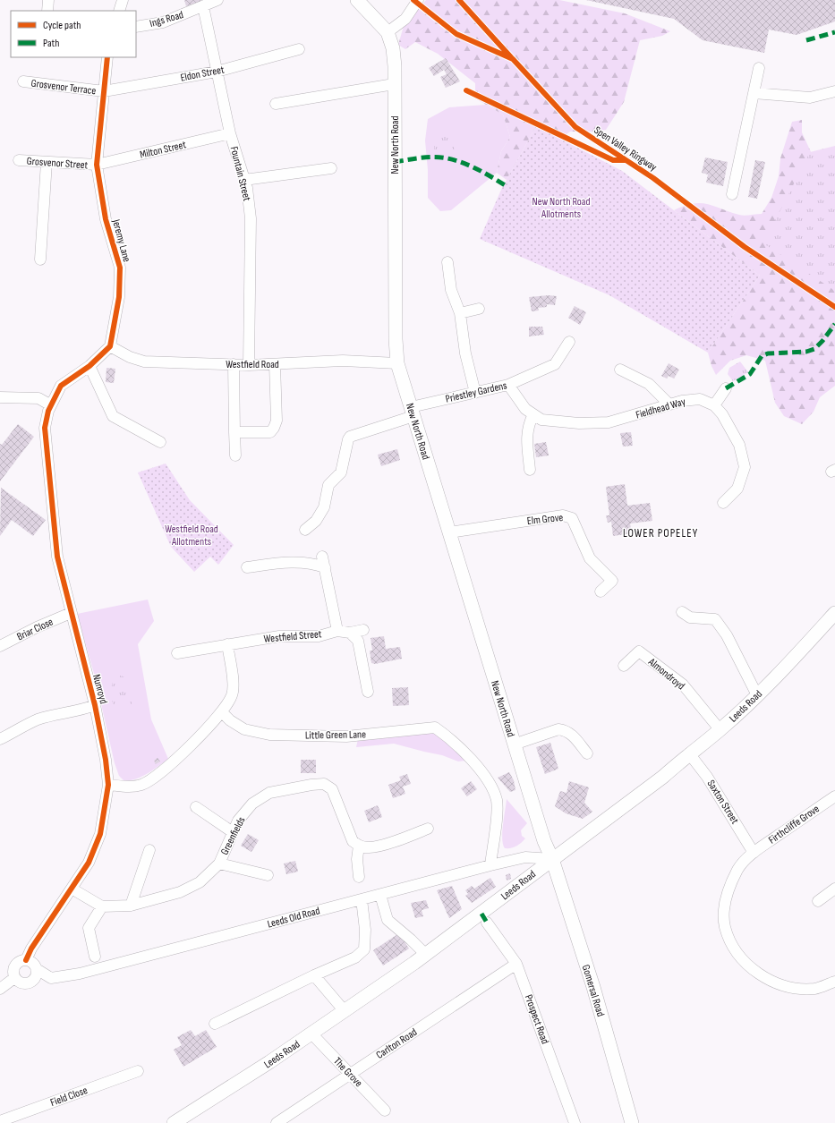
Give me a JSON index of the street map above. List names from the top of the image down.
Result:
{
  "streets": {
    "main road": ["New North Road", "Leeds Road", "Gomersal Road"],
    "street": [
      "Ings Road",
      "Eldon Street",
      "Grosvenor Terrace",
      "Milton Street",
      "Grosvenor Street",
      "Fountain Street",
      "Jeremy Lane",
      "Westfield Road",
      "Priestley Gardens",
      "Fieldhead Way",
      "Elm Grove",
      "Briar Close",
      "Westfield Street",
      "Almondroyd",
      "Nunroyd",
      "Little Green Lane",
      "Saxton Street",
      "Firthcliffe Grove",
      "Greenfields",
      "Leeds Old Road",
      "Prospect Road",
      "Carlton Road",
      "The Grove",
      "Field Close"
    ],
    "cycle path": ["Spen Valley Ringway"]
  },
  "crossings": [
    ["Ings Road", "Fountain Street"],
    ["Eldon Street", "Grosvenor Terrace"],
    ["Eldon Street", "Fountain Street"],
    ["Eldon Street", "Jeremy Lane"],
    ["Grosvenor Terrace", "Jeremy Lane"],
    ["New North Road", "Westfield Road"],
    ["New North Road", "Priestley Gardens"],
    ["New North Road", "Elm Grove"],
    ["New North Road", "Leeds Road"],
    ["New North Road", "Leeds Old Road"],
    ["New North Road", "Gomersal Road"],
    ["Milton Street", "Grosvenor Street"],
    ["Milton Street", "Fountain Street"],
    ["Milton Street", "Jeremy Lane"],
    ["Grosvenor Street", "Jeremy Lane"],
    ["Fountain Street", "Westfield Road"],
    ["Jeremy Lane", "Westfield Road"],
    ["Priestley Gardens", "Fieldhead Way"],
    ["Briar Close", "Nunroyd"],
    ["Almondroyd", "Leeds Road"],
    ["Nunroyd", "Leeds Old Road"],
    ["Leeds Road", "Saxton Street"],
    ["Leeds Road", "Leeds Old Road"],
    ["Leeds Road", "Gomersal Road"],
    ["Leeds Road", "The Grove"],
    ["Little Green Lane", "Leeds Old Road"],
    ["Saxton Street", "Firthcliffe Grove"],
    ["Leeds Old Road", "Gomersal Road"],
    ["Prospect Road", "Carlton Road"],
    ["Carlton Road", "The Grove"]
  ],
  "districts": ["LOWER POPELEY"],
  "parks": ["New North Road Allotments", "Westfield Road Allotments"],
  "legend": ["Cycle path", "Path"]
}
